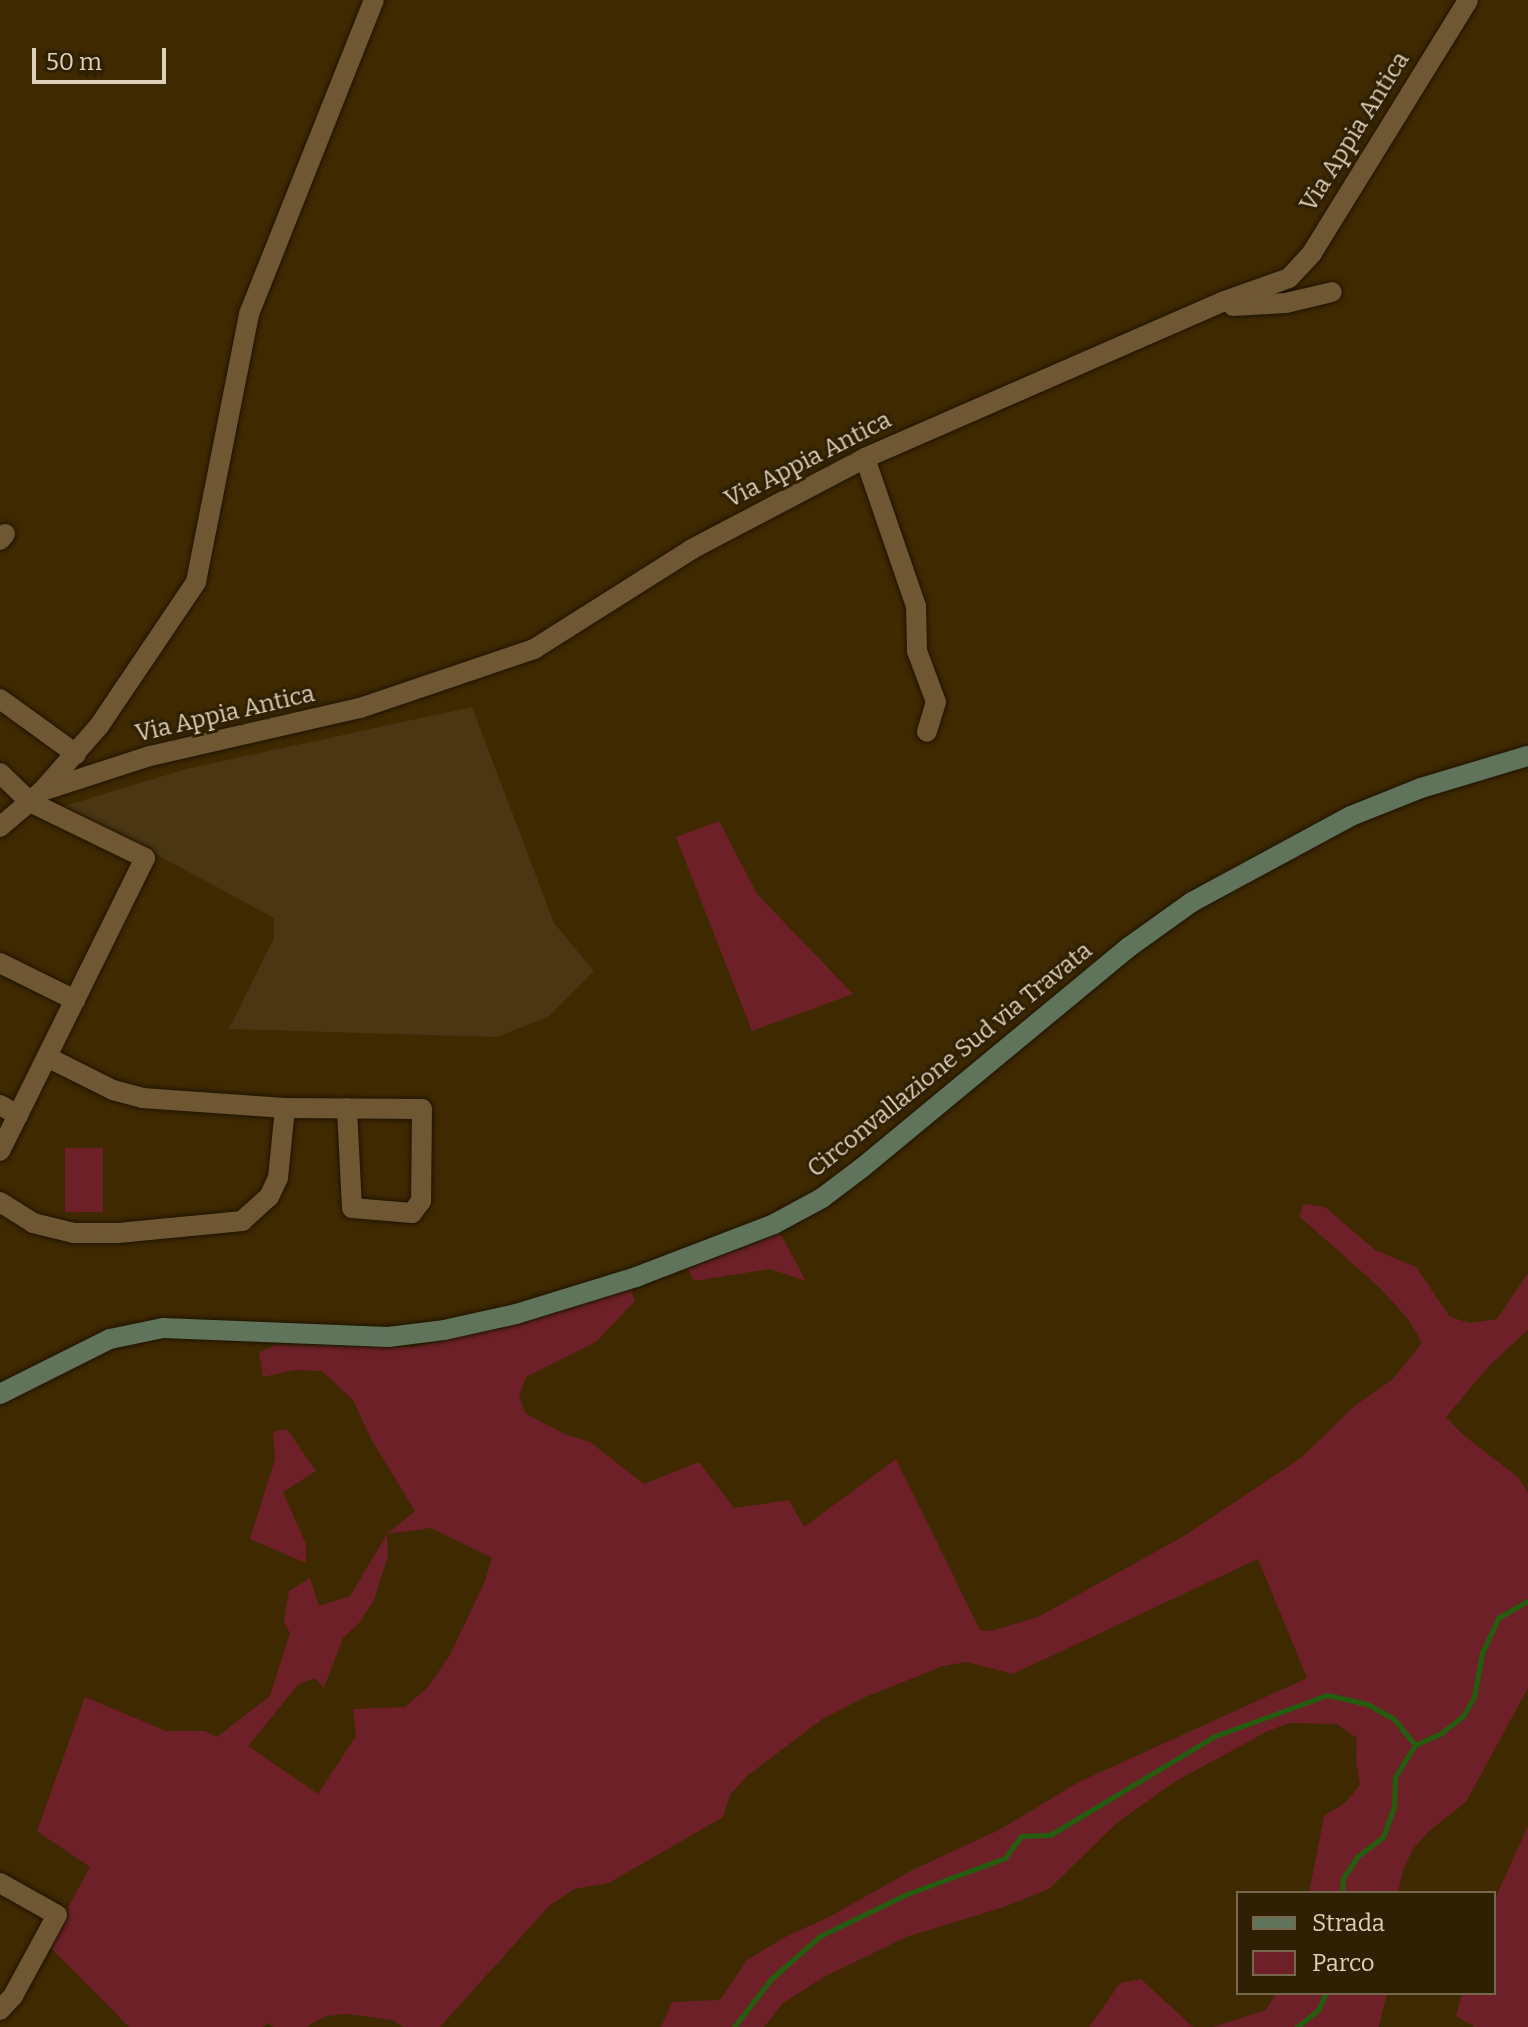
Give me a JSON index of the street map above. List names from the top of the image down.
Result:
{
  "streets": {
    "street": ["Via Appia Antica", "Circonvallazione Sud via Travata"]
  },
  "legend": ["Strada", "Parco"],
  "scale_bar": "50 m"
}
